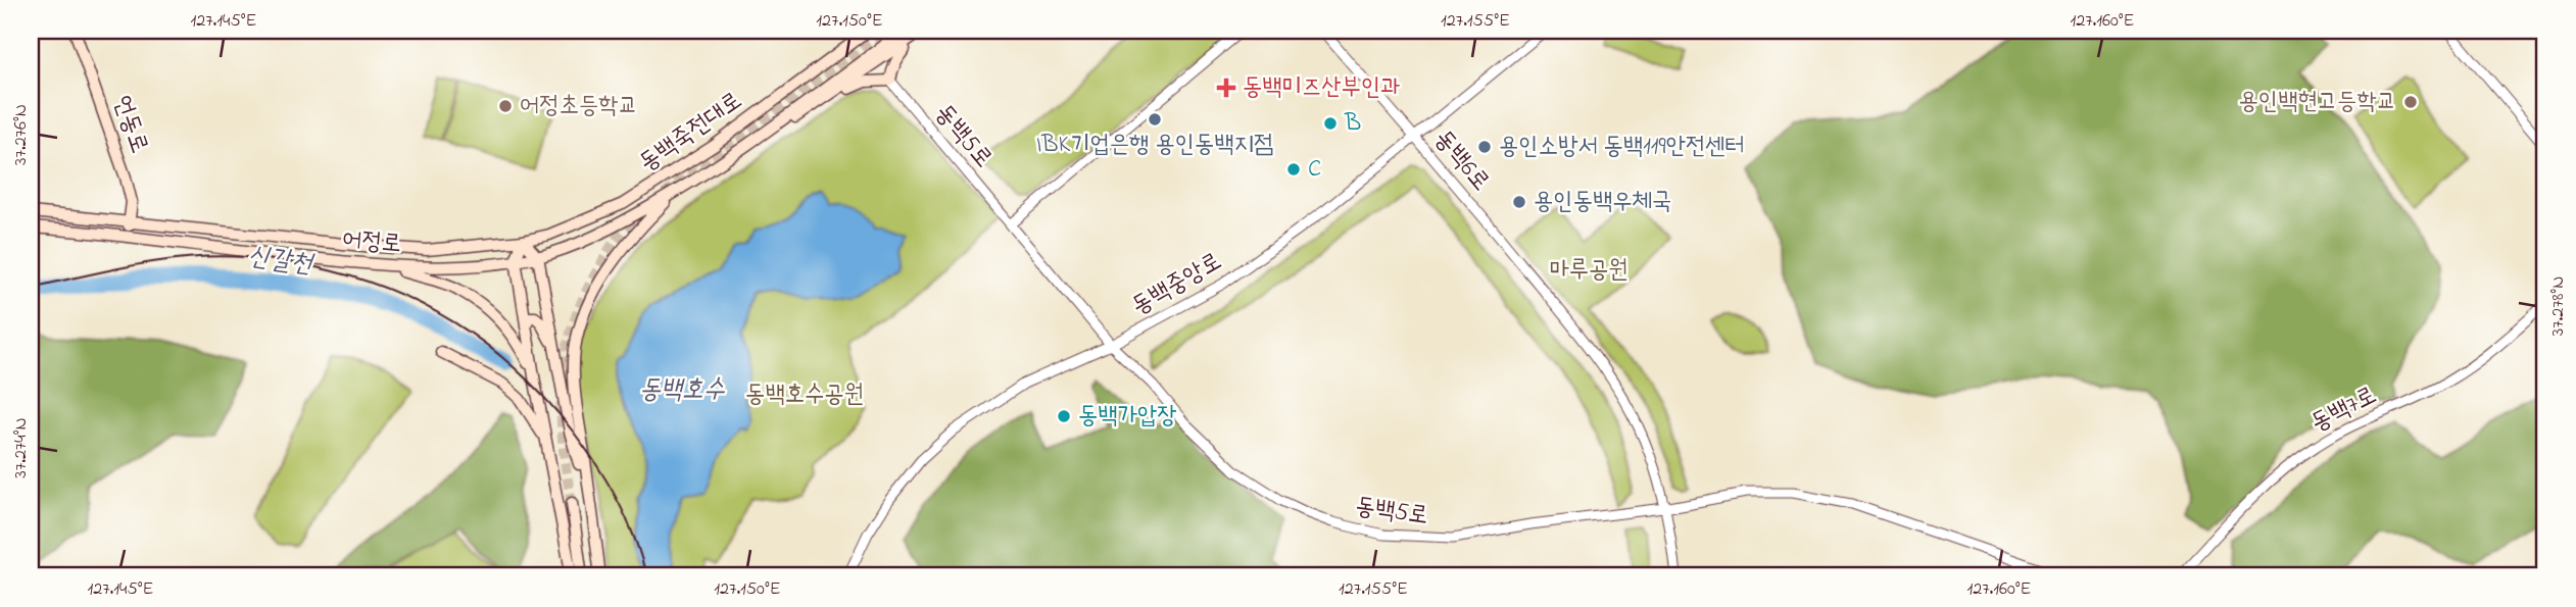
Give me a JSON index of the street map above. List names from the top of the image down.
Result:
{
  "streets": {
    "main road": ["언동로", "동백죽전대로", "어정로"],
    "street": [
      "동백5로",
      "동백6로",
      "동백중앙로",
      "동백7로"
    ]
  },
  "crossings": [
    ["언동로", "어정로"],
    ["동백죽전대로", "어정로"],
    ["동백5로", "동백6로"],
    ["동백5로", "동백중앙로"],
    ["동백6로", "동백중앙로"]
  ],
  "water": ["신갈천", "동백호수"],
  "parks": ["마루공원", "동백호수공원"],
  "places": {
    "health": ["동백미즈산부인과"],
    "other": [
      "용인백현고등학교",
      "어정초등학교",
      "IBK기업은행 용인동백지점",
      "B",
      "용인소방서 동백119안전센터",
      "C",
      "용인동백우체국",
      "동백가압장"
    ]
  },
  "coordinates": [
    "127.145°E",
    "127.150°E",
    "127.155°E",
    "127.160°E",
    "37.276°N",
    "37.278°N",
    "37.274°N"
  ]
}
